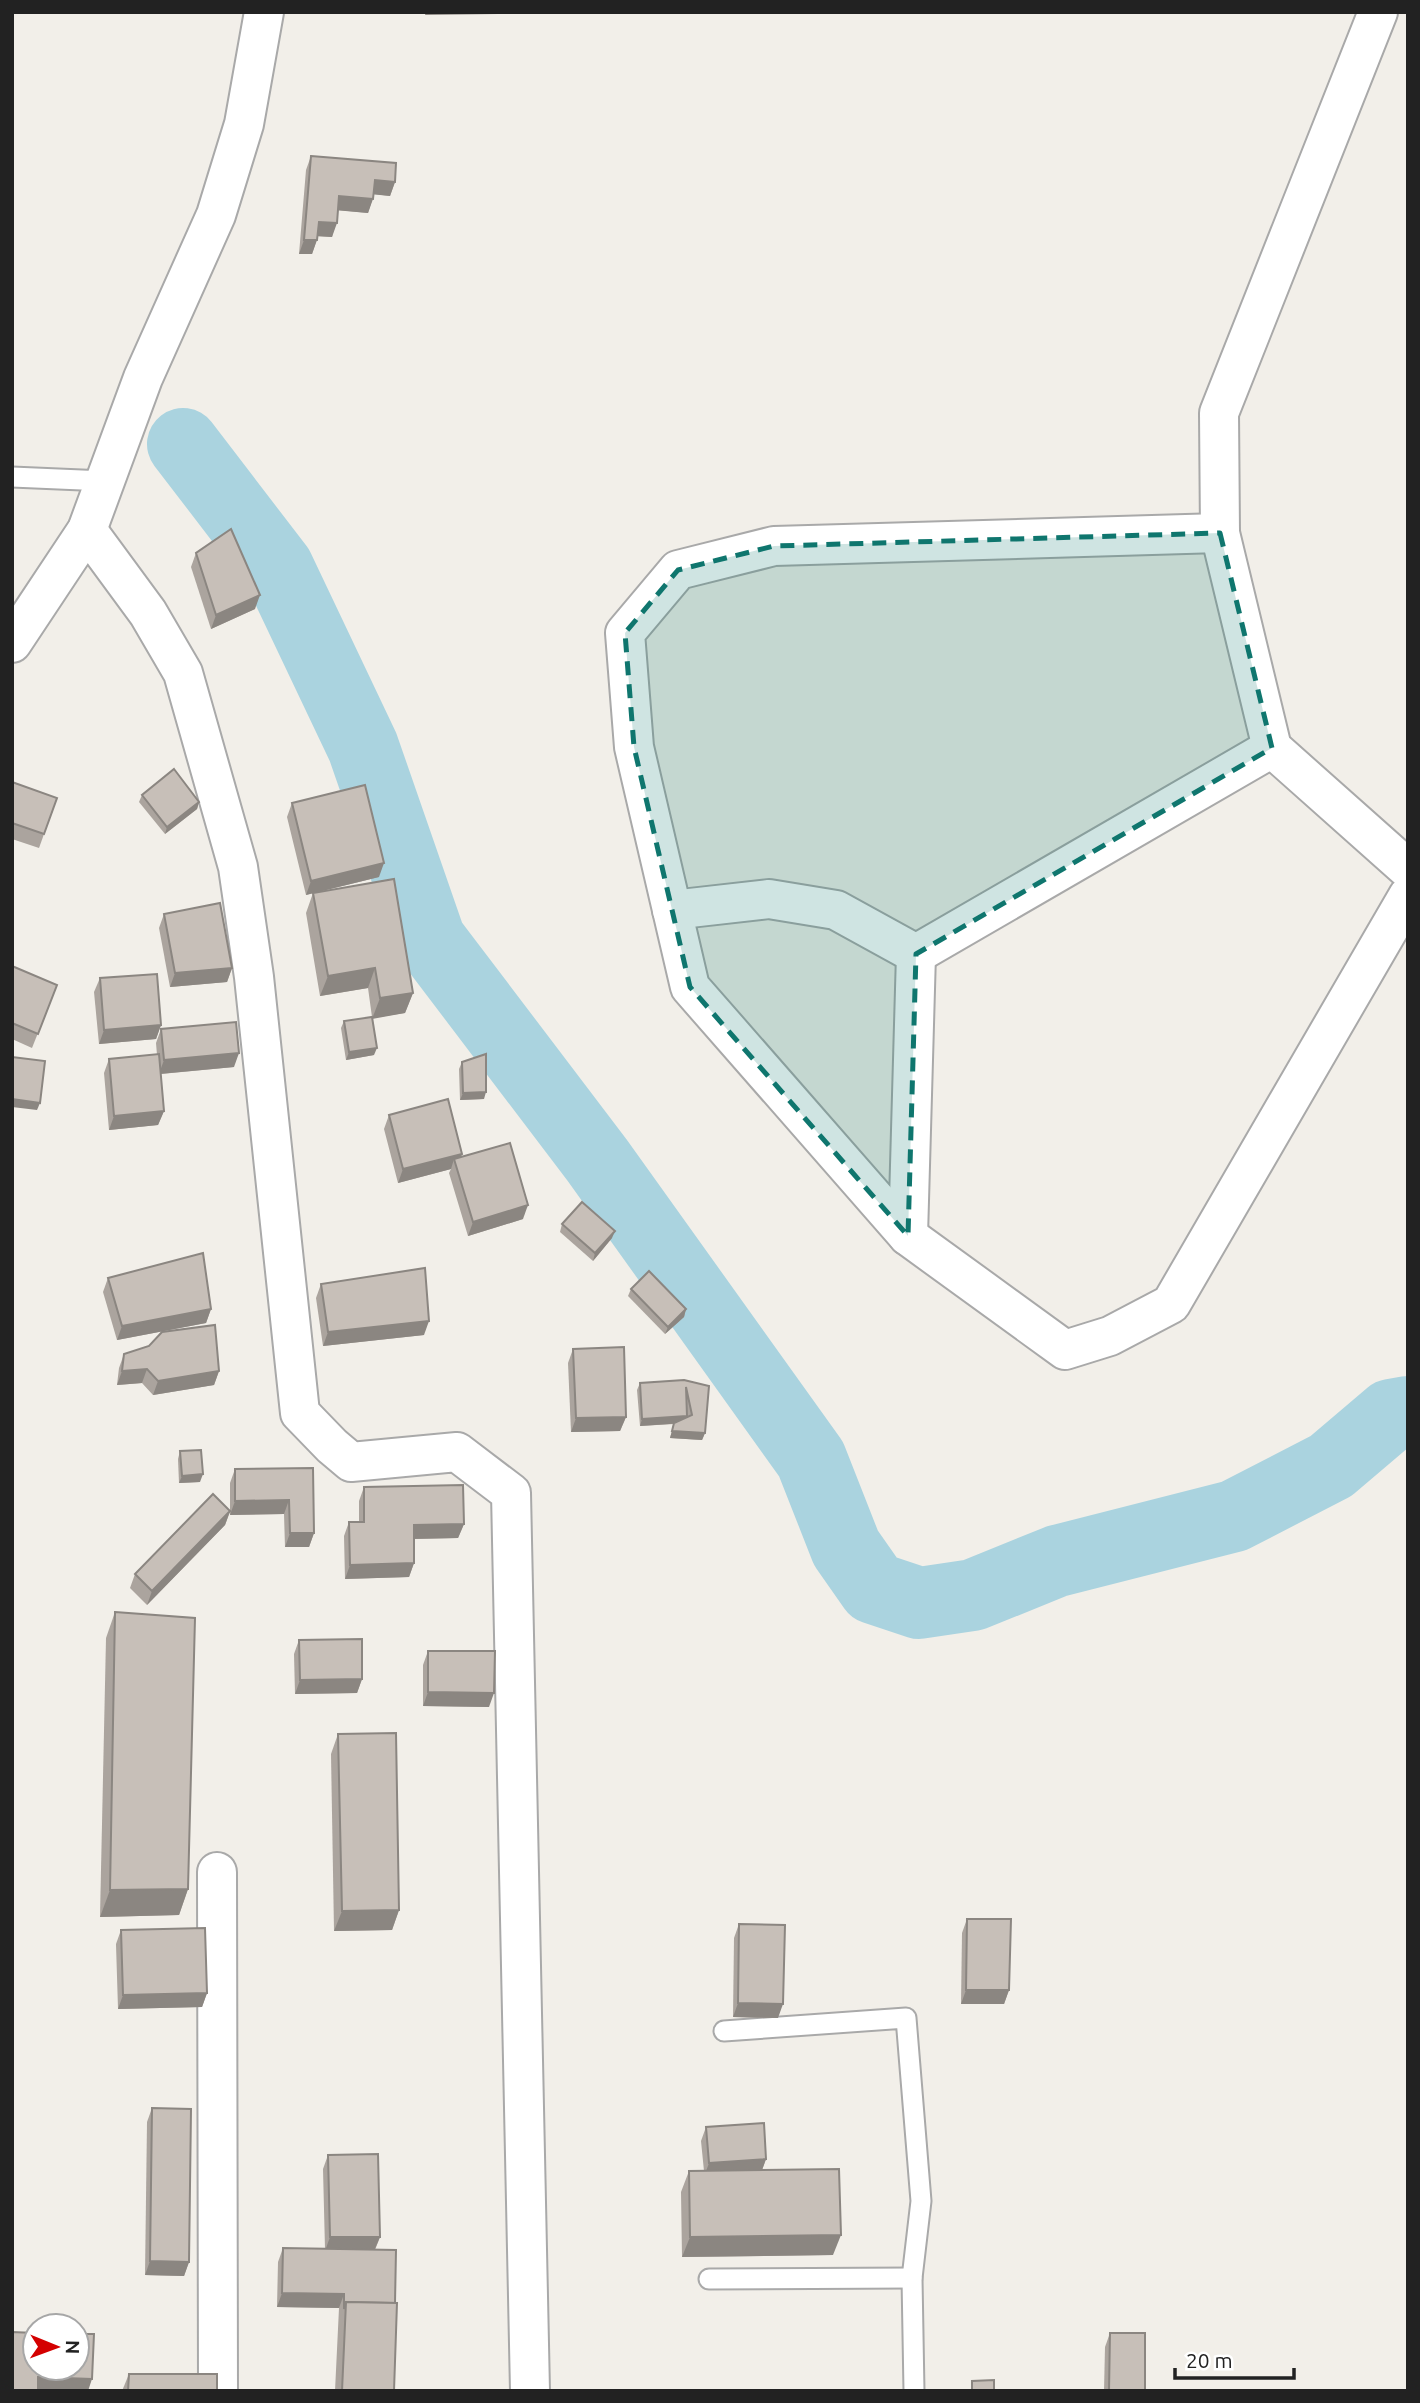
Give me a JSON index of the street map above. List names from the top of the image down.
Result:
{
  "scale_bar": "20 m",
  "north": "right"
}
